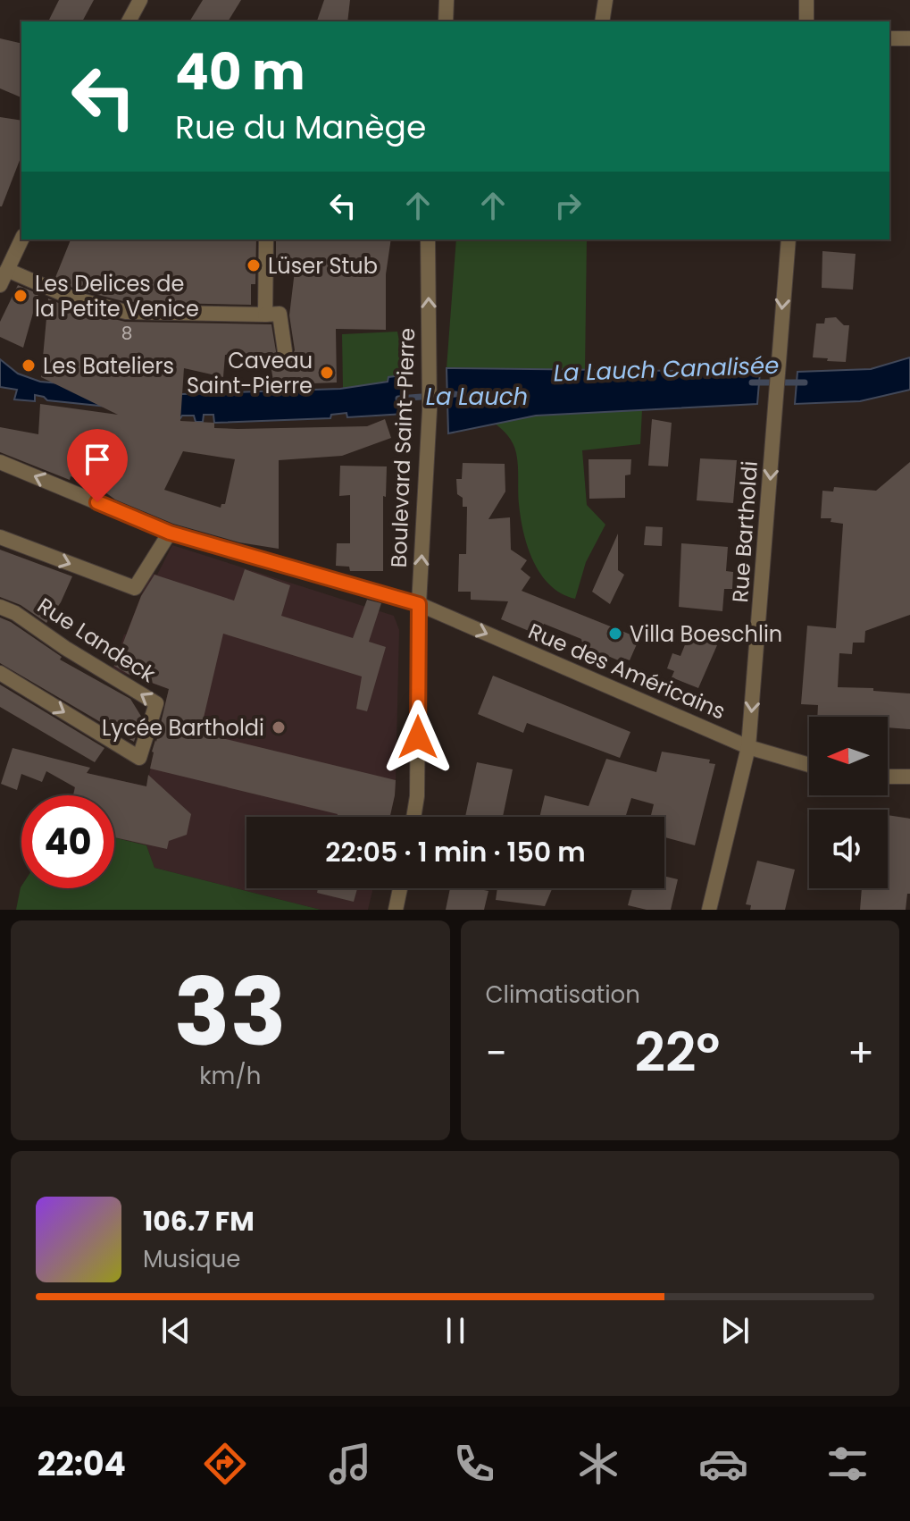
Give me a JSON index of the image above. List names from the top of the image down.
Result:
{
  "streets": {
    "street": [
      "Boulevard Saint-Pierre",
      "Rue Bartholdi",
      "Rue Landeck",
      "Rue des Américains"
    ]
  },
  "crossings": [
    ["Boulevard Saint-Pierre", "Rue des Américains"],
    ["Rue Bartholdi", "Rue des Américains"]
  ],
  "one_way": ["Boulevard Saint-Pierre", "Rue Bartholdi"],
  "water": ["La Lauch Canalisée", "La Lauch"],
  "places": [
    "Lüser Stub",
    "Les Delices de la Petite Venice",
    "Les Bateliers",
    "Caveau Saint-Pierre",
    "Villa Boeschlin",
    "Lycée Bartholdi"
  ],
  "house_numbers": ["8"],
  "north": "left",
  "page": {
    "turn": ["40 m", "Rue du Manège"],
    "limit": "40",
    "trip": "22:05 · 1 min · 150 m",
    "tile": [
      ["33", "km/h"],
      "Climatisation"
    ],
    "heat": ["−", "22°", "+"],
    "song": ["106.7 FM", "Musique"],
    "tabs": "22:04"
  }
}
